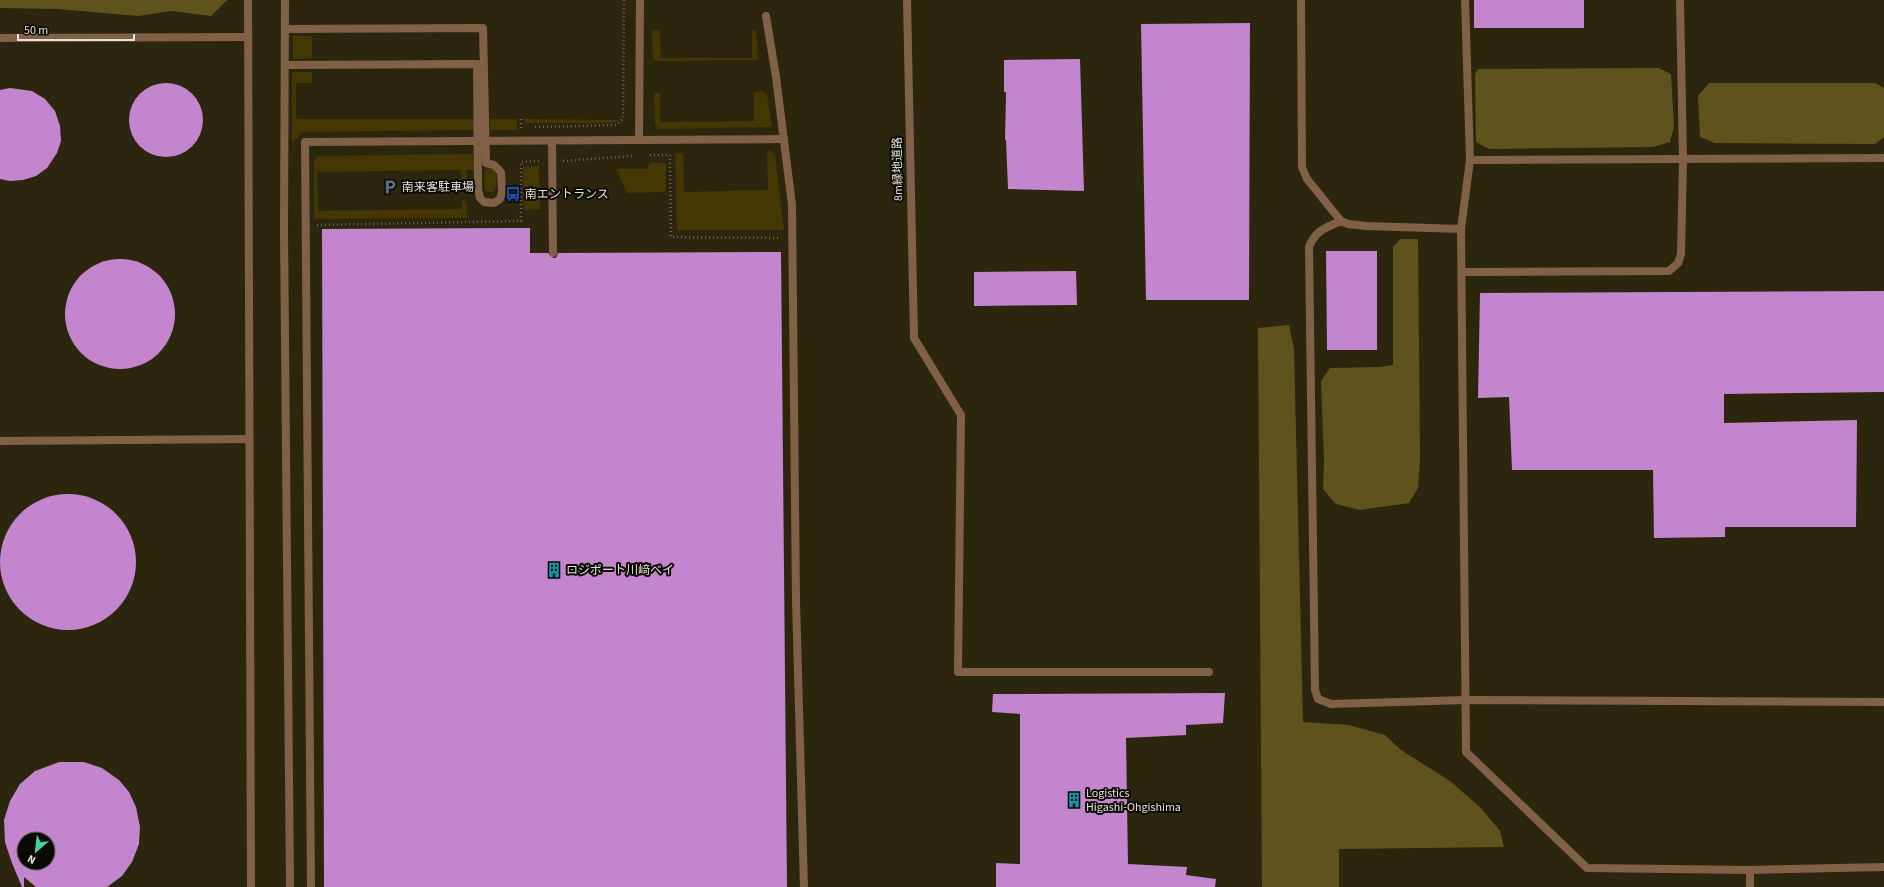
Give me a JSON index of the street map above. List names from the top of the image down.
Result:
{
  "streets": {
    "street": ["8m緑地道路"]
  },
  "places": {
    "parking": ["南来客駐車場"],
    "bus stop": ["南エントランス"],
    "building": ["ロジポート川﨑ベイ", "Logistics Higashi-Ohgishima"]
  },
  "scale_bar": "50 m",
  "north": "bottom left"
}
